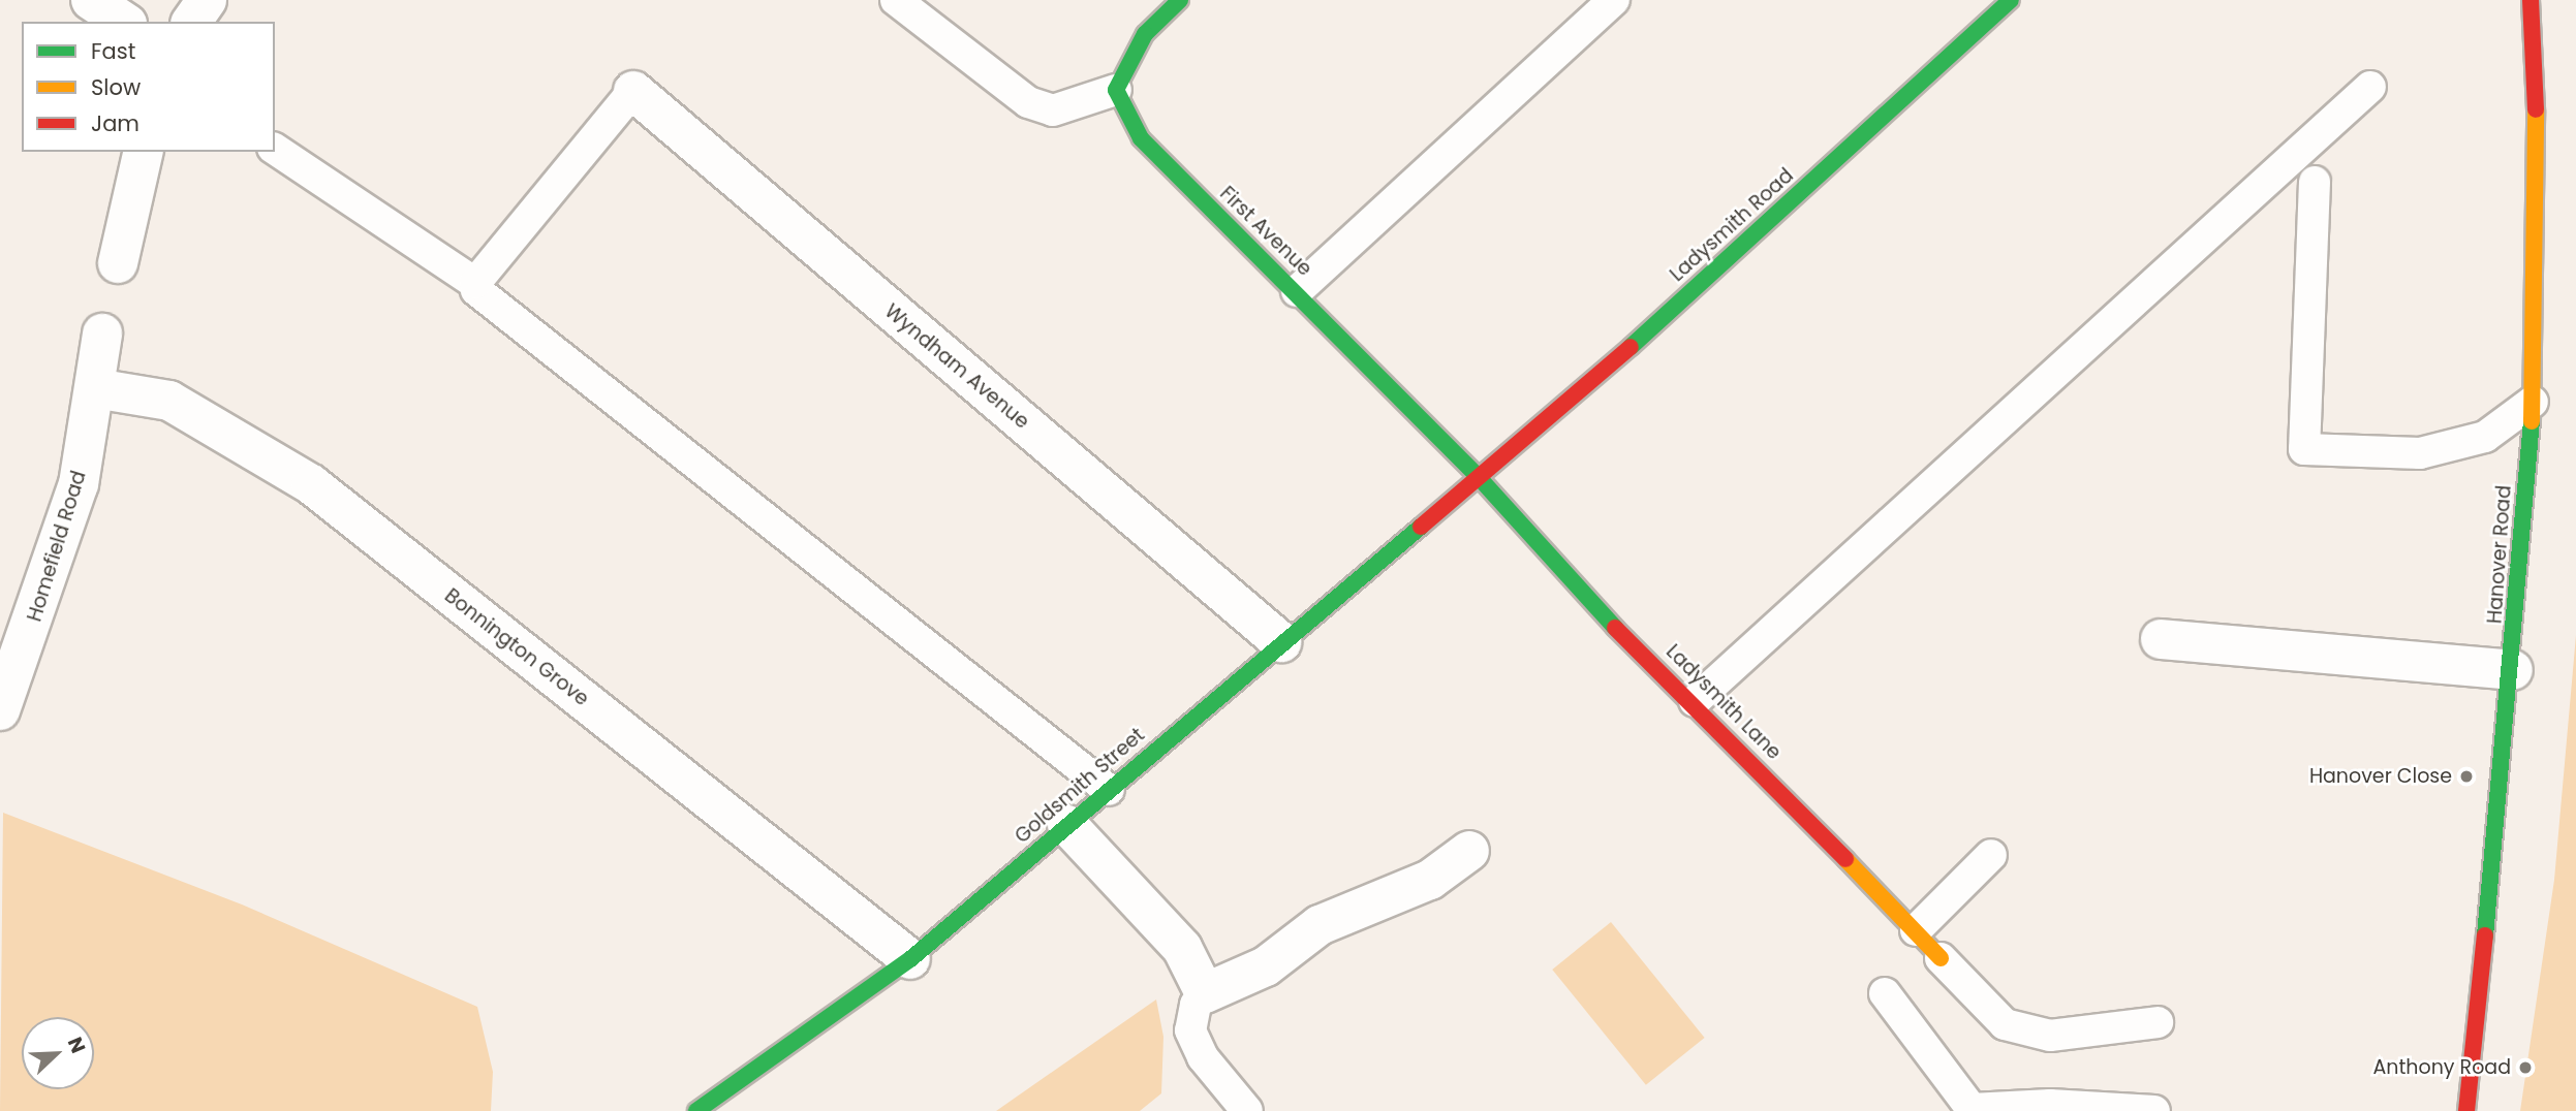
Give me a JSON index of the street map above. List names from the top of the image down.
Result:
{
  "streets": {
    "street": [
      "Ladysmith Road",
      "First Avenue",
      "Wyndham Avenue",
      "Homefield Road",
      "Hanover Road",
      "Bonnington Grove",
      "Ladysmith Lane",
      "Goldsmith Street"
    ]
  },
  "crossings": [
    ["Ladysmith Road", "First Avenue"],
    ["Ladysmith Road", "Ladysmith Lane"],
    ["Ladysmith Road", "Goldsmith Street"],
    ["First Avenue", "Ladysmith Lane"],
    ["First Avenue", "Goldsmith Street"],
    ["Wyndham Avenue", "Goldsmith Street"],
    ["Homefield Road", "Bonnington Grove"],
    ["Bonnington Grove", "Goldsmith Street"],
    ["Ladysmith Lane", "Goldsmith Street"]
  ],
  "places": ["Hanover Close", "Anthony Road"],
  "legend": ["Fast", "Slow", "Jam"],
  "north": "top right"
}
